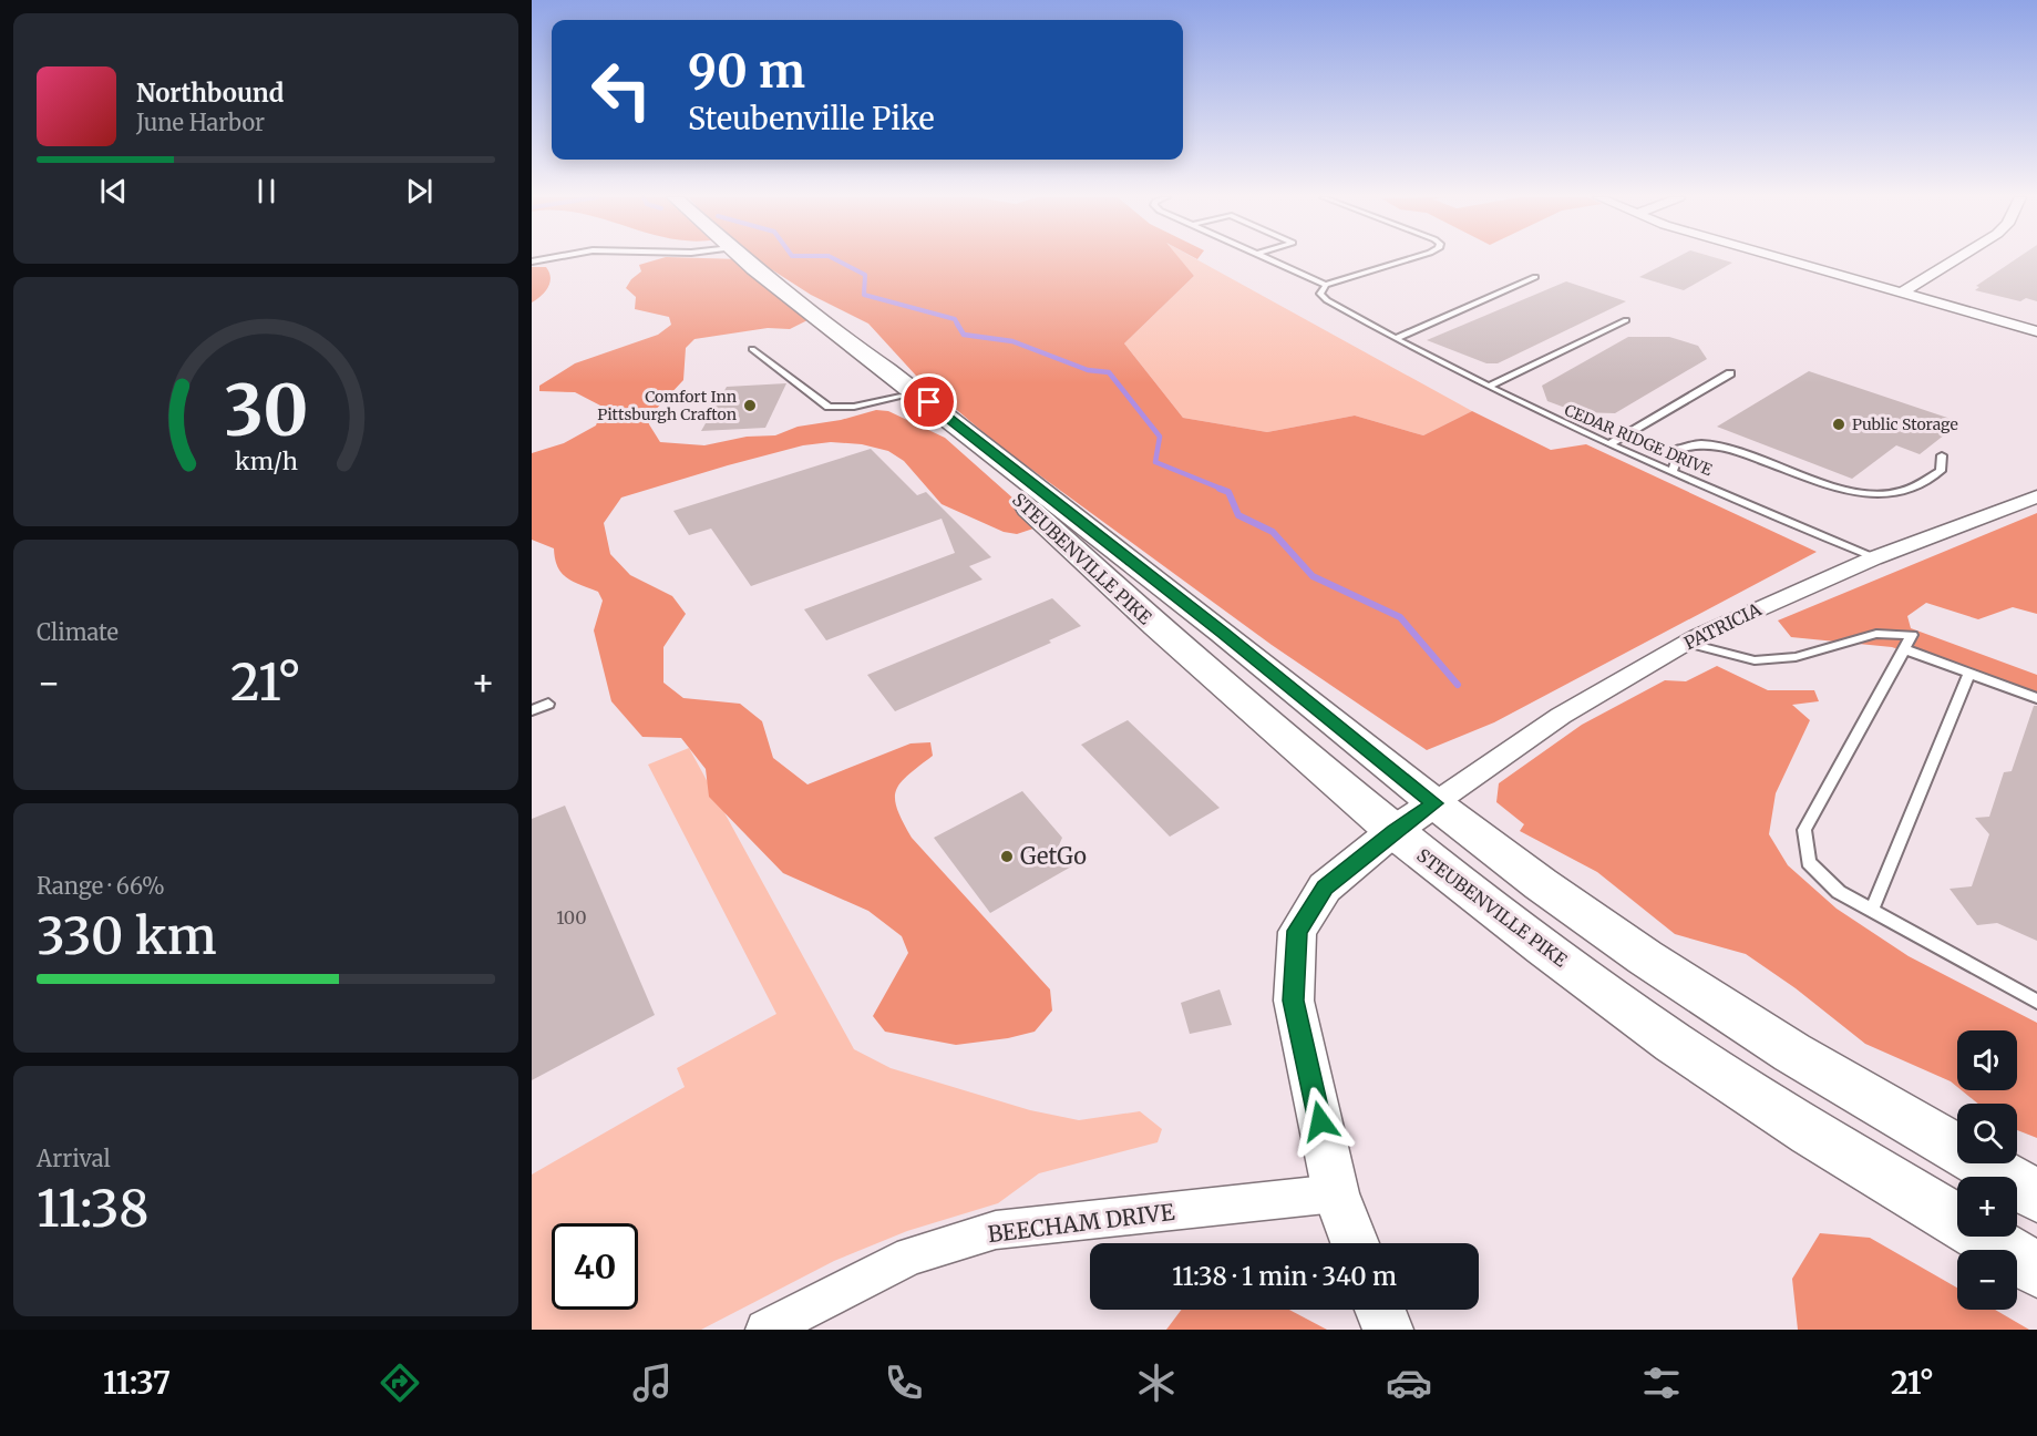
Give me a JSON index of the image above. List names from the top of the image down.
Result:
{
  "streets": {
    "main road": ["STEUBENVILLE PIKE"],
    "street": ["PATRICIA", "BEECHAM DRIVE"],
    "lane": ["CEDAR RIDGE DRIVE"]
  },
  "crossings": [
    ["CEDAR RIDGE DRIVE", "PATRICIA"],
    ["STEUBENVILLE PIKE", "PATRICIA"]
  ],
  "places": ["Comfort Inn Pittsburgh Crafton", "Public Storage", "GetGo"],
  "house_numbers": ["100"],
  "page": {
    "turn": ["90 m", "Steubenville Pike"],
    "song": ["Northbound", "June Harbor"],
    "tile": [
      "Climate",
      ["Range · 66%", "330 km"],
      ["Arrival", "11:38"]
    ],
    "heat": ["−", "21°", "+"],
    "map_buttons": ["+", "−"],
    "limit": "40",
    "trip": "11:38 · 1 min · 340 m",
    "tabs": ["11:37", "21°"],
    "gauge": ["30", "km/h"]
  }
}
